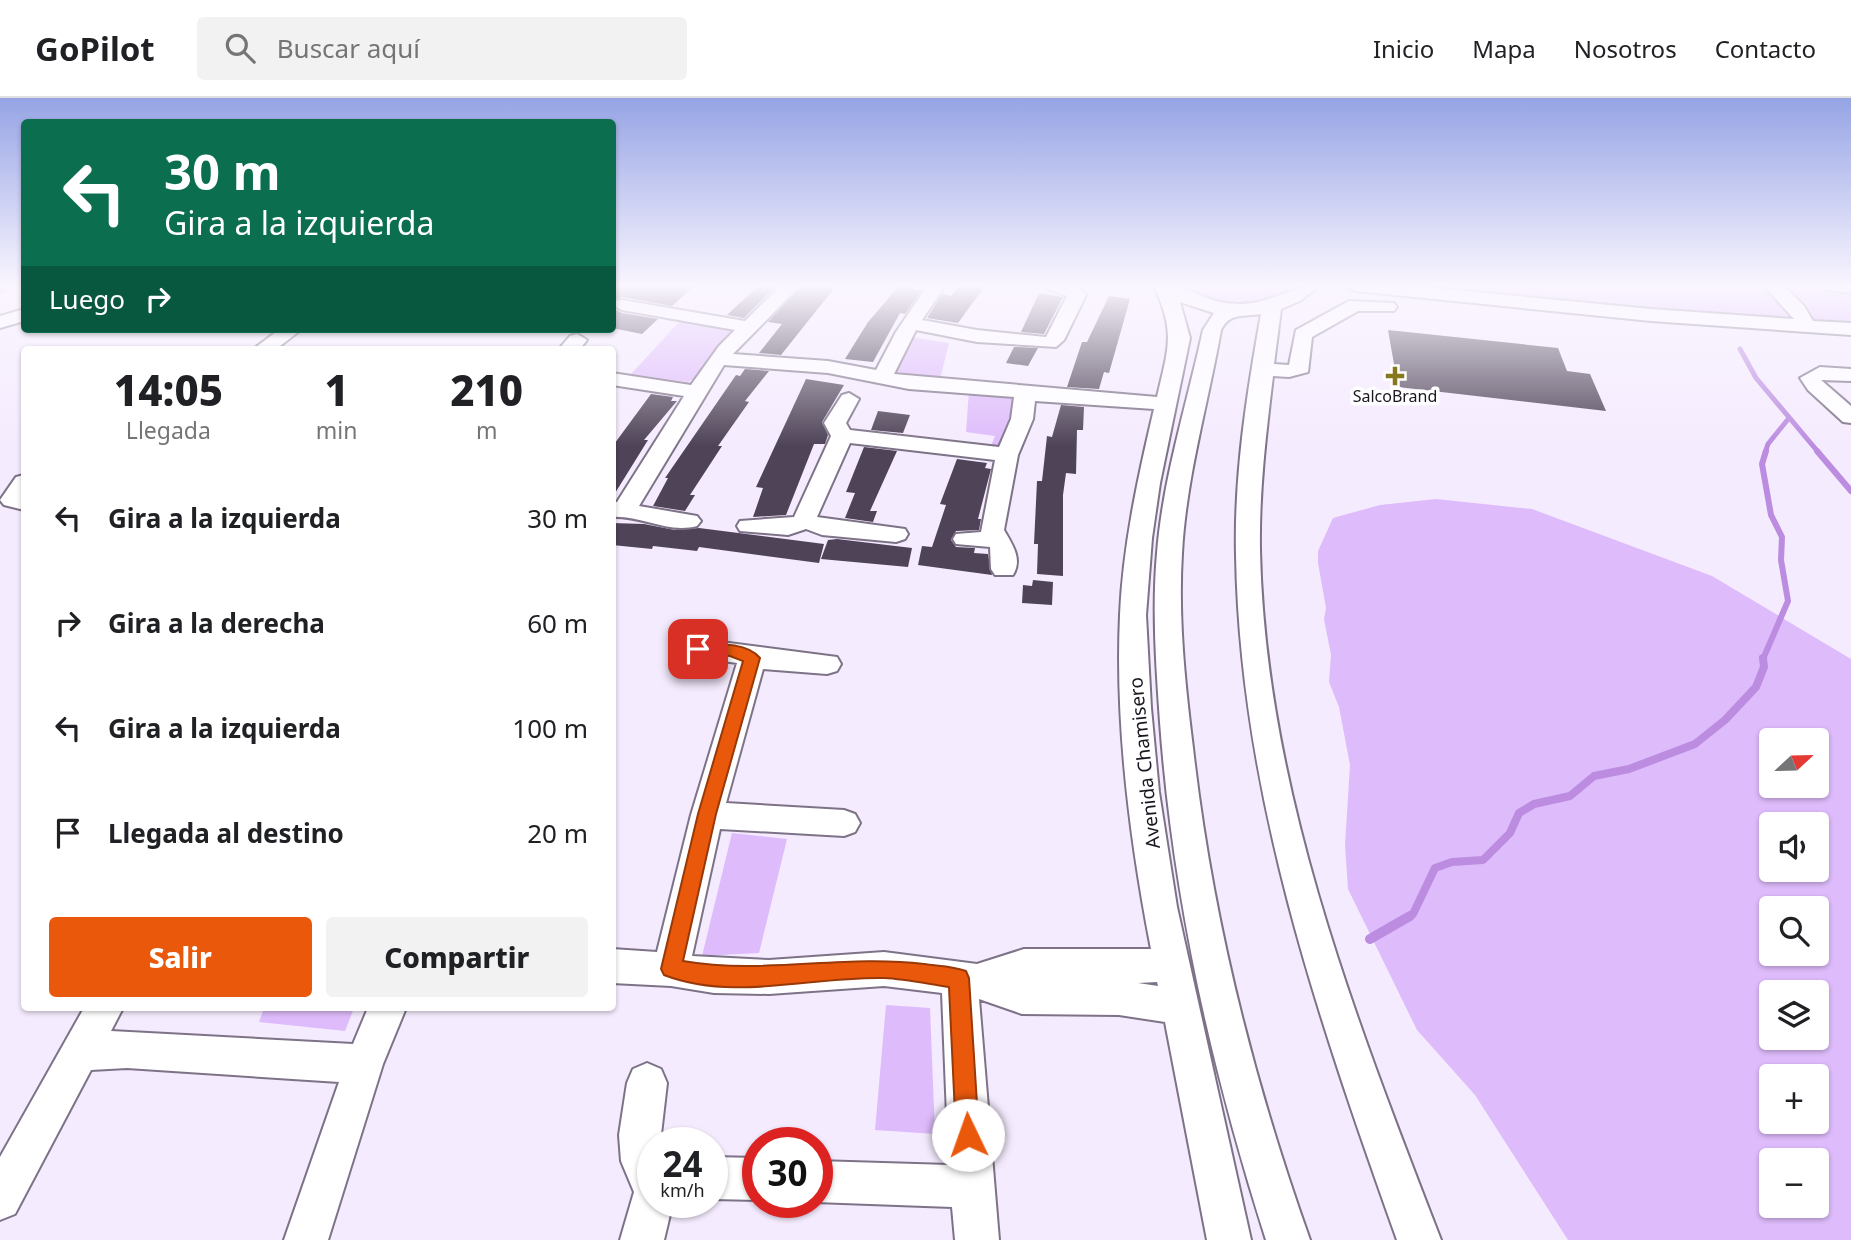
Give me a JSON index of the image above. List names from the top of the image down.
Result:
{
  "streets": {
    "street": ["Avenida Chamisero"]
  },
  "places": {
    "health": ["SalcoBrand"]
  },
  "north": "right",
  "page": {
    "header": "GoPilot",
    "search": "Buscar aquí",
    "nav": [
      "Inicio",
      "Mapa",
      "Nosotros",
      "Contacto"
    ],
    "turn": ["30 m", "Gira a la izquierda"],
    "then": "Luego",
    "eta": [
      "14:05",
      "Llegada",
      "1",
      "min",
      "210",
      "m"
    ],
    "list": [
      {
        "name": "Gira a la izquierda",
        "value": "30 m"
      },
      {
        "name": "Gira a la derecha",
        "value": "60 m"
      },
      {
        "name": "Gira a la izquierda",
        "value": "100 m"
      },
      {
        "name": "Llegada al destino",
        "value": "20 m"
      }
    ],
    "map_buttons": ["+", "−"],
    "buttons": ["Salir", "Compartir"],
    "speed": "24 km/h",
    "limit": "30"
  }
}
